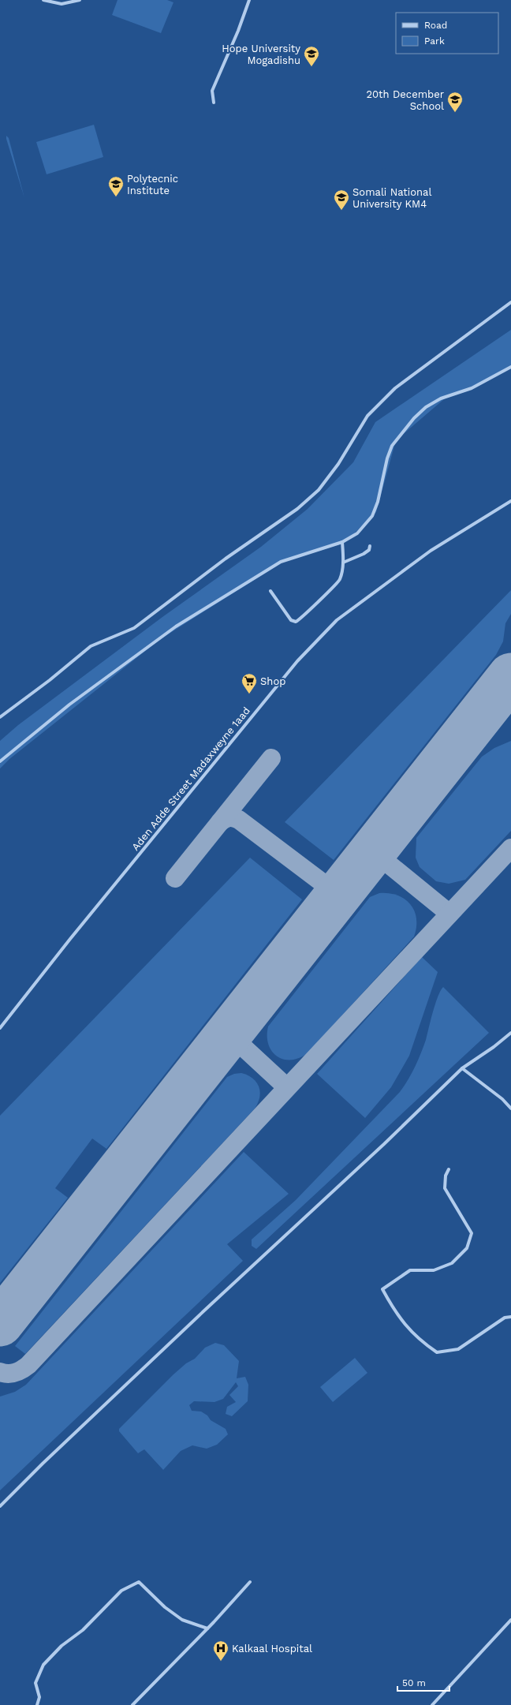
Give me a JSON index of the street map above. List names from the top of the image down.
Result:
{
  "streets": {
    "street": ["Aden Adde Street Madaxweyne 1aad"]
  },
  "places": {
    "school or university": [
      "Hope University Mogadishu",
      "20th December School",
      "Polytecnic Institute",
      "Somali National University KM4"
    ],
    "supermarket": ["Shop"],
    "hospital": ["Kalkaal Hospital"]
  },
  "legend": ["Road", "Park"],
  "scale_bar": "50 m"
}
